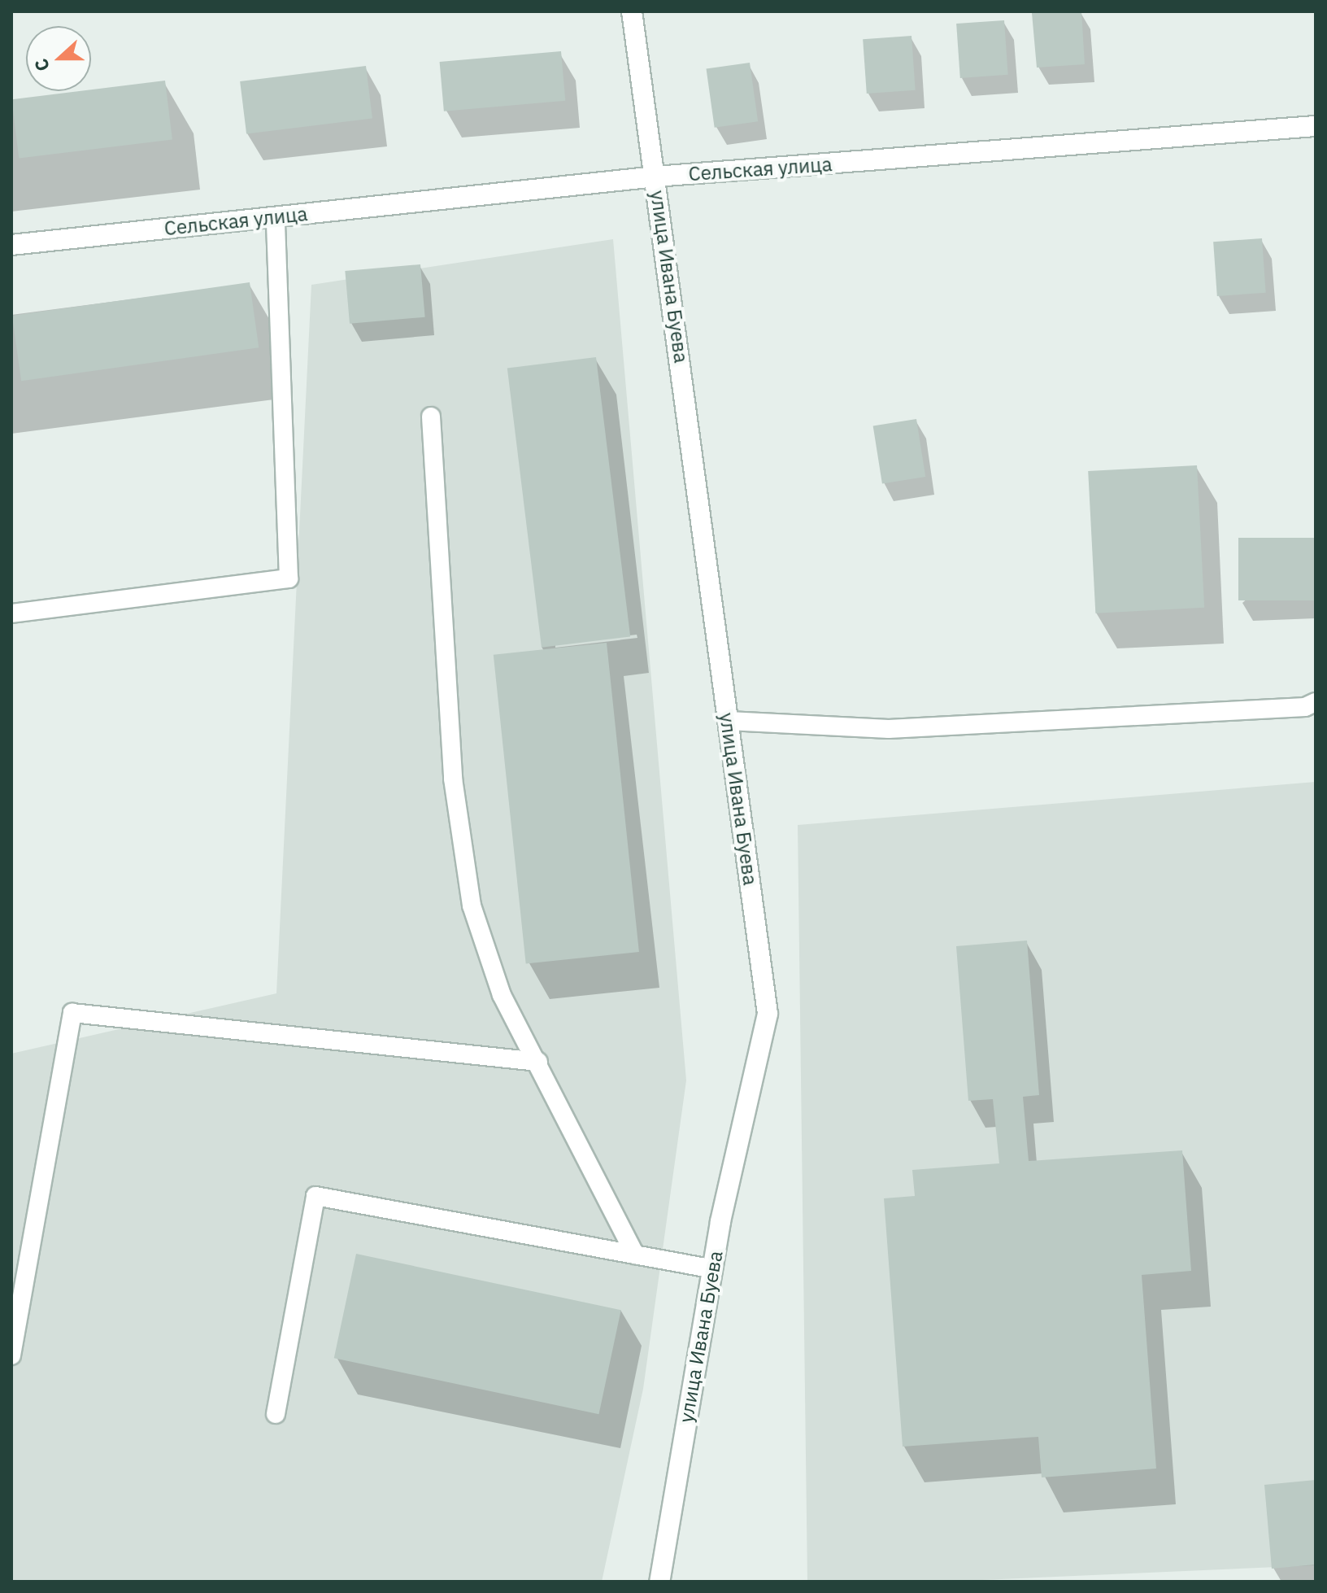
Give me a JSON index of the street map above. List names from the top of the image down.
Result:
{
  "streets": {
    "street": ["Сельская улица", "улица Ивана Буева"]
  },
  "crossings": [
    ["Сельская улица", "улица Ивана Буева"]
  ],
  "north": "left"
}
